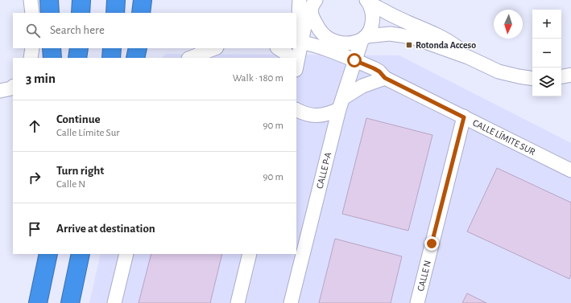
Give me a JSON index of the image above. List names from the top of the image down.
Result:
{
  "streets": {
    "street": ["CALLE LÍMITE SUR", "CALLE P-A", "CALLE N"]
  },
  "crossings": [
    ["CALLE LÍMITE SUR", "CALLE P-A"],
    ["CALLE LÍMITE SUR", "CALLE N"]
  ],
  "places": {
    "transit": ["Rotonda Acceso"]
  },
  "north": "bottom",
  "page": {
    "map_buttons": ["+", "−"],
    "search": "Search here",
    "heading": ["3 min", "Walk · 180 m"],
    "list": [
      ["Continue", "Calle Límite Sur", "90 m"],
      ["Turn right", "Calle N", "90 m"],
      "Arrive at destination"
    ]
  }
}
